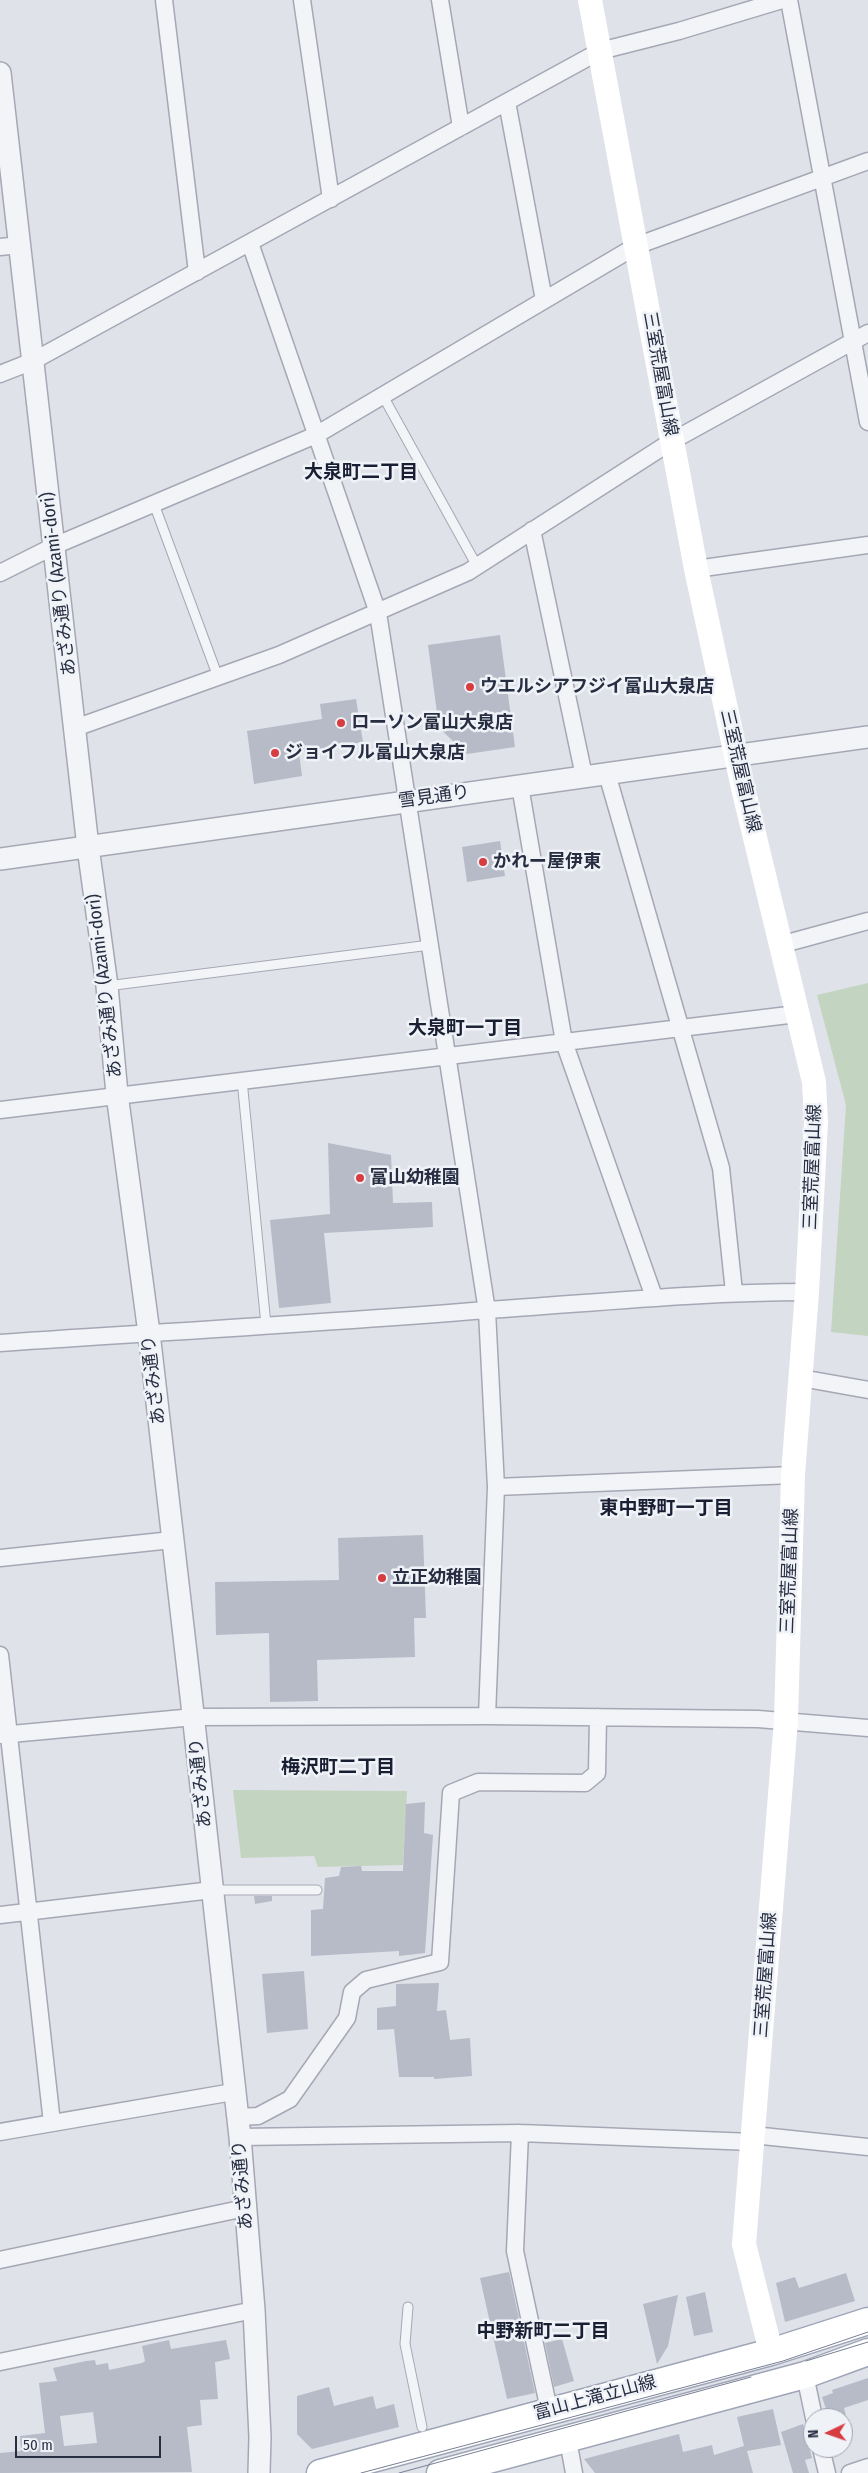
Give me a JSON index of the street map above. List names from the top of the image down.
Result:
{
  "streets": {
    "main road": ["三室荒屋富山線", "富山上滝立山線"],
    "street": ["あざみ通り (Azami-dori)", "雪見通り", "あざみ通り"]
  },
  "crossings": [
    ["三室荒屋富山線", "雪見通り"],
    ["三室荒屋富山線", "富山上滝立山線"],
    ["あざみ通り (Azami-dori)", "雪見通り"],
    ["あざみ通り (Azami-dori)", "あざみ通り"]
  ],
  "districts": [
    "大泉町二丁目",
    "大泉町一丁目",
    "東中野町一丁目",
    "梅沢町二丁目",
    "中野新町二丁目"
  ],
  "places": [
    "ウエルシアフジイ富山大泉店",
    "ローソン富山大泉店",
    "ジョイフル富山大泉店",
    "かれー屋伊東",
    "富山幼稚園",
    "立正幼稚園"
  ],
  "scale_bar": "50 m",
  "north": "left"
}
